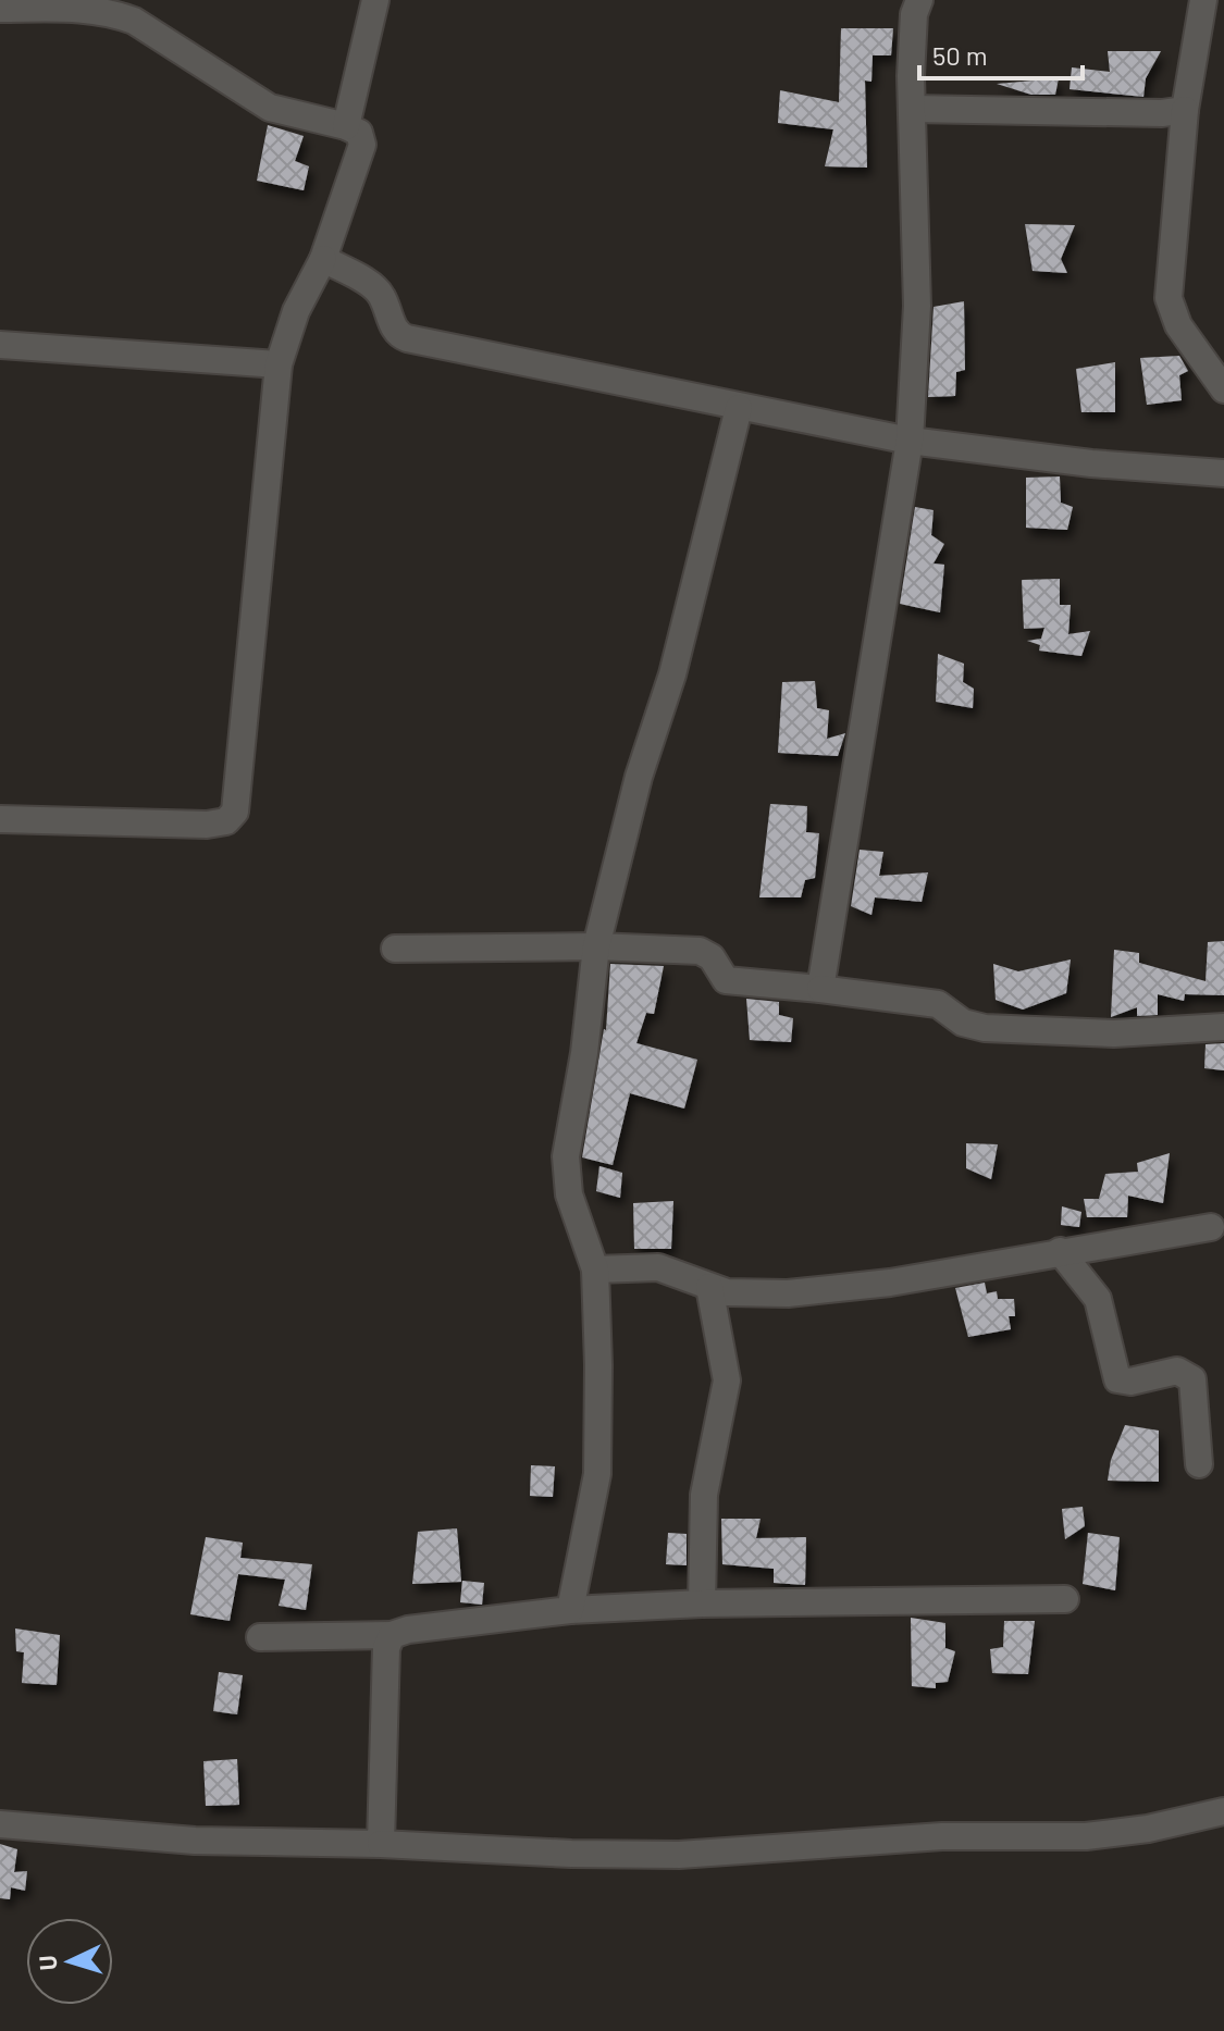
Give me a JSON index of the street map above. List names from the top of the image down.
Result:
{
  "scale_bar": "50 m",
  "north": "left"
}
